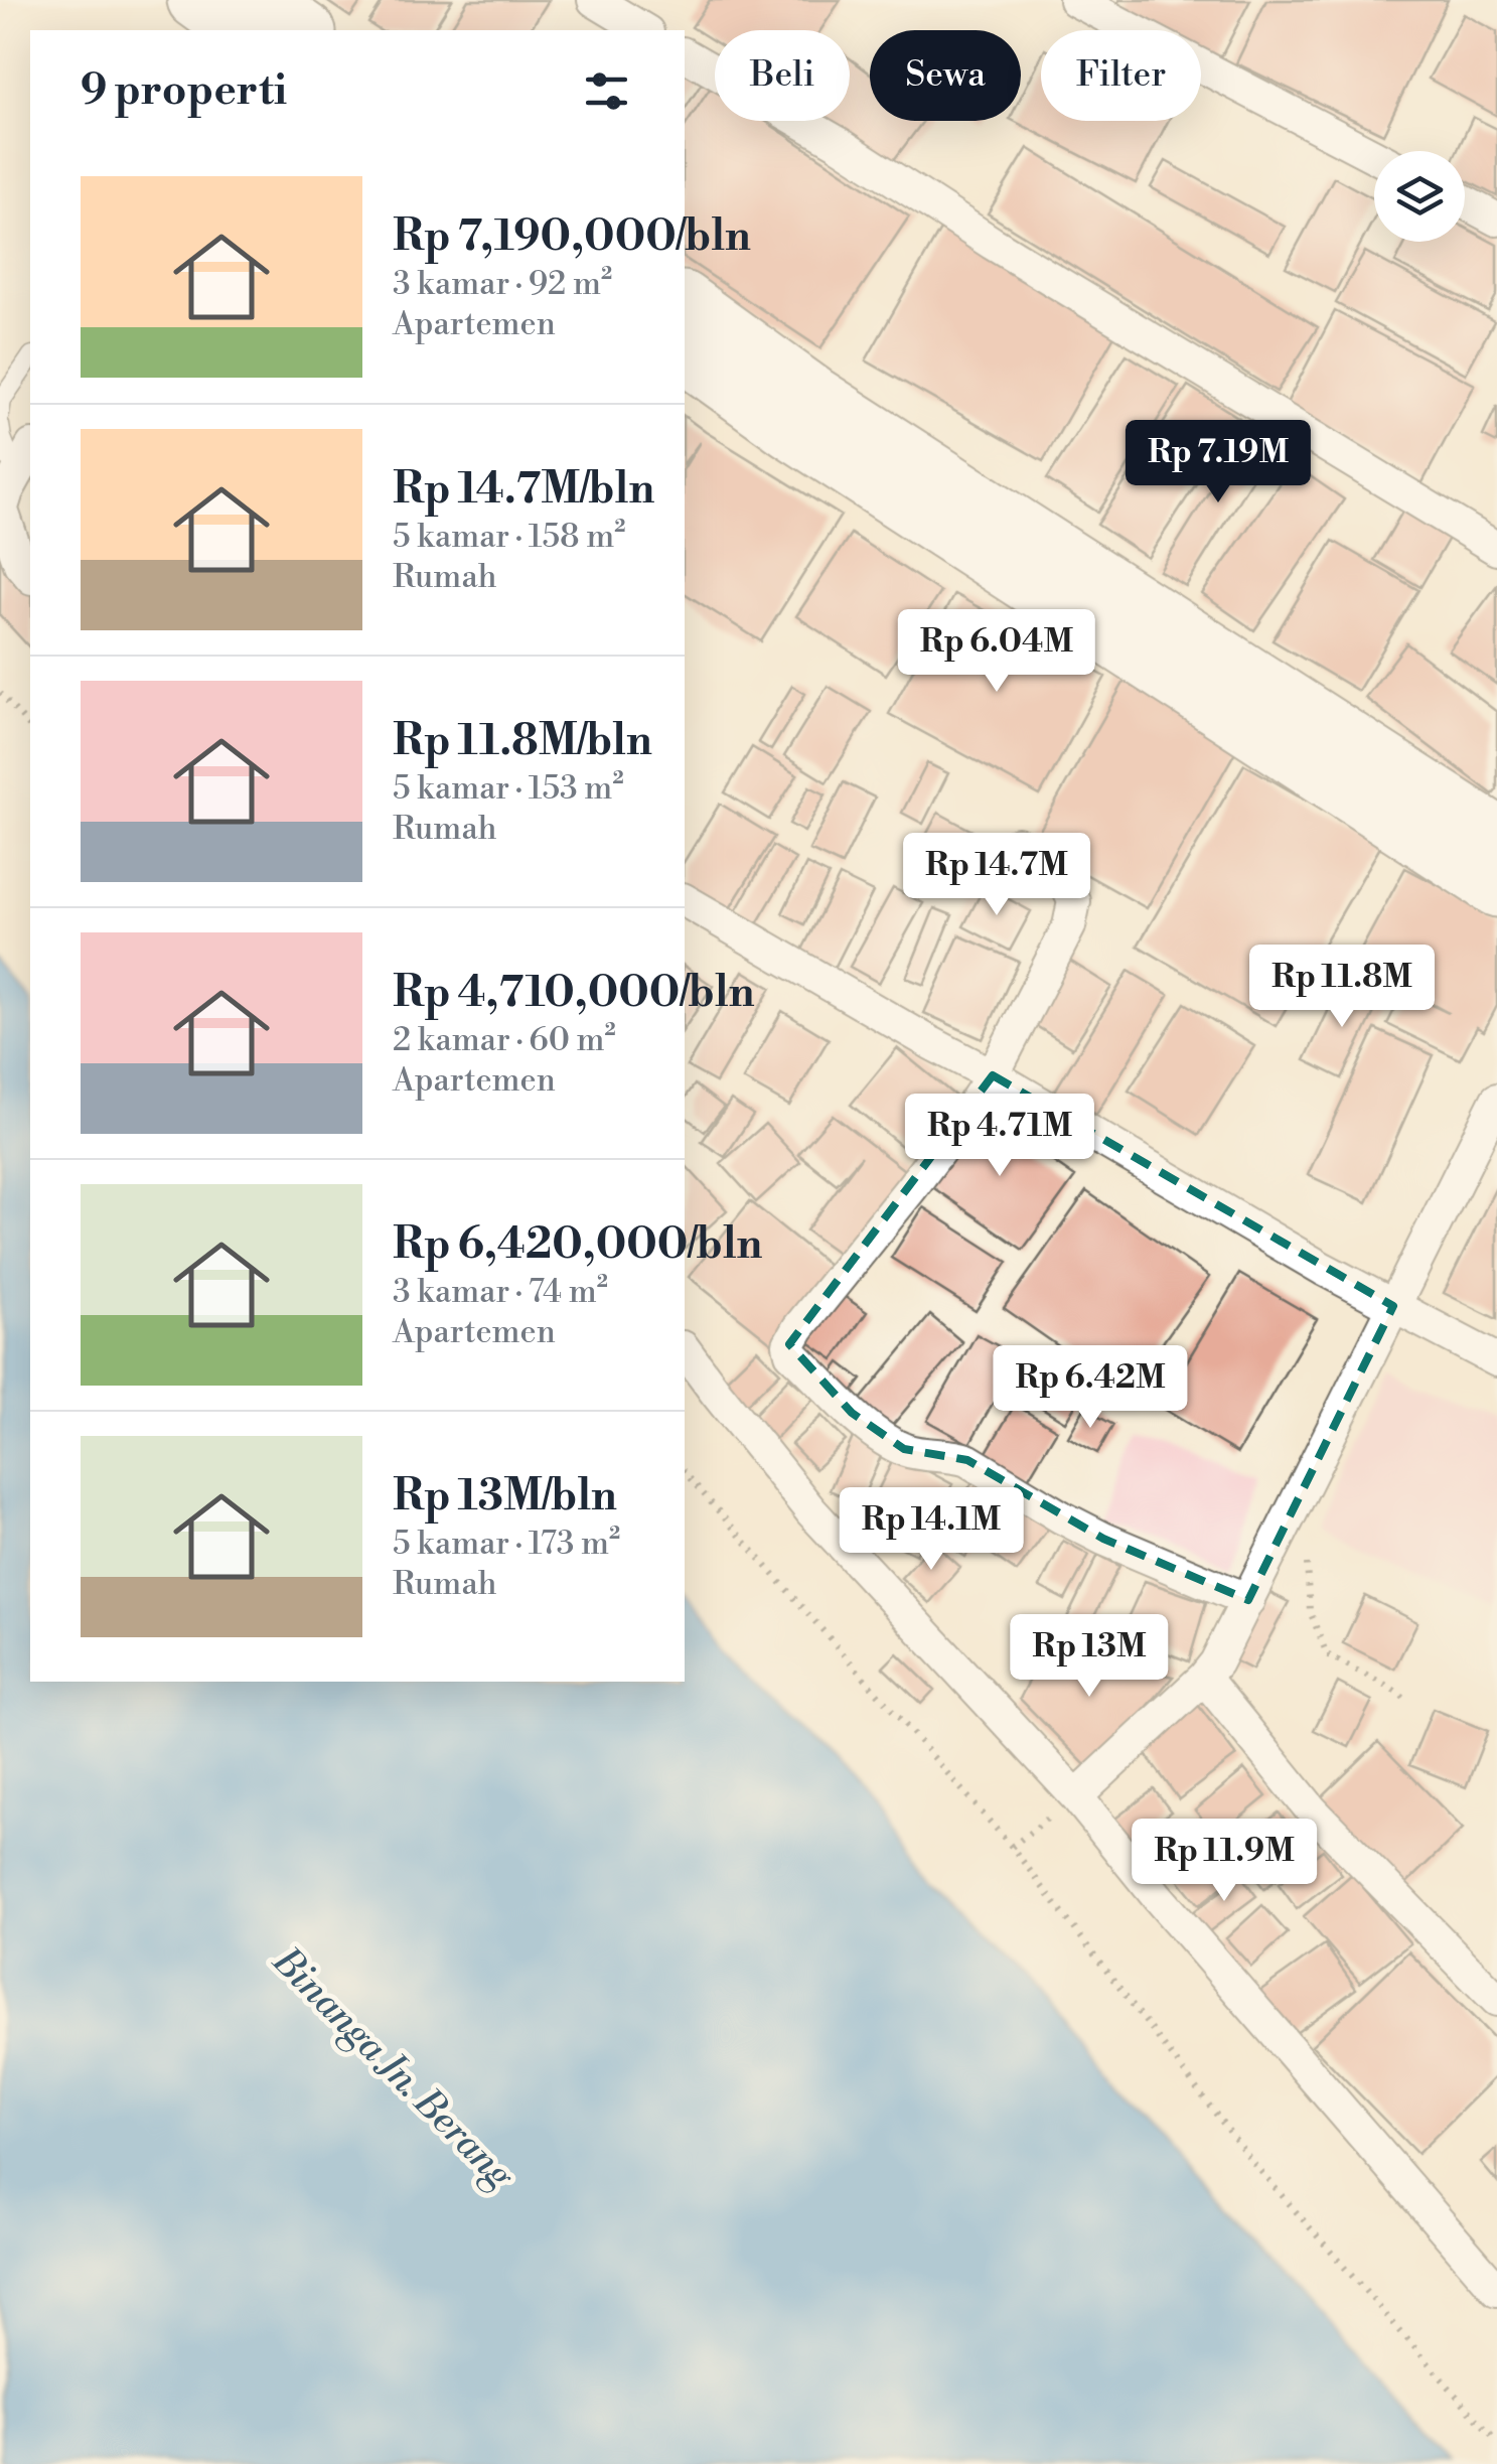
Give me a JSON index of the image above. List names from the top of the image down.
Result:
{
  "water": ["Binanga Jn. Berang"],
  "page": {
    "chip": ["Beli", "Sewa", "Filter"],
    "heading": "9 properti",
    "list": [
      {
        "name": "Rp 7,190,000/bln",
        "note": "3 kamar · 92 m² · Apartemen"
      },
      {
        "name": "Rp 14.7M/bln",
        "note": "5 kamar · 158 m² · Rumah"
      },
      {
        "name": "Rp 11.8M/bln",
        "note": "5 kamar · 153 m² · Rumah"
      },
      {
        "name": "Rp 4,710,000/bln",
        "note": "2 kamar · 60 m² · Apartemen"
      },
      {
        "name": "Rp 6,420,000/bln",
        "note": "3 kamar · 74 m² · Apartemen"
      },
      {
        "name": "Rp 13M/bln",
        "note": "5 kamar · 173 m² · Rumah"
      }
    ],
    "price": [
      "Rp 7.19M",
      "Rp 6.04M",
      "Rp 14.7M",
      "Rp 11.8M",
      "Rp 4.71M",
      "Rp 6.42M",
      "Rp 14.1M",
      "Rp 13M",
      "Rp 11.9M"
    ]
  }
}
